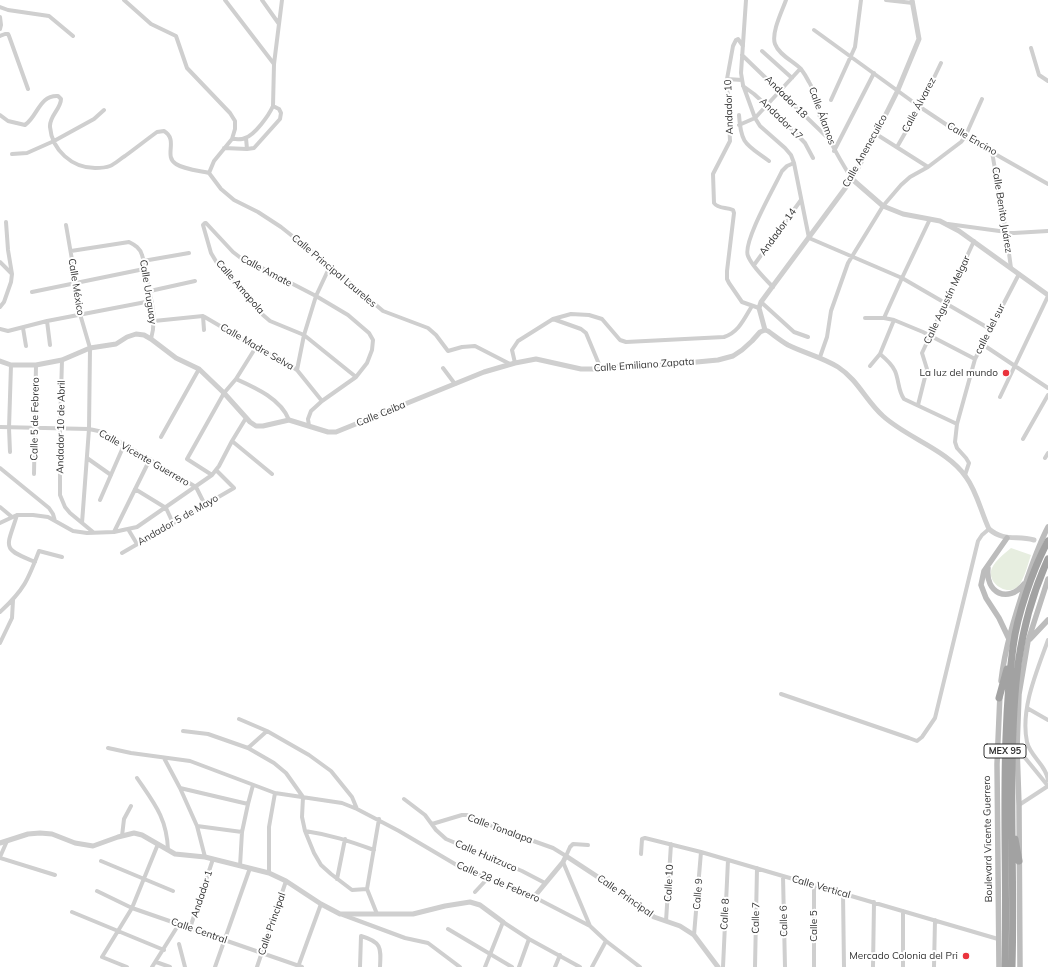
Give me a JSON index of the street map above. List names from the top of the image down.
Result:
{
  "streets": {
    "highway": ["MEX 95", "Boulevard Vicente Guerrero"],
    "street": [
      "Andador 18",
      "Calle Álvarez",
      "Andador 10",
      "Calle Álamos",
      "Andador 17",
      "Calle Encino",
      "Calle Anenecuilco",
      "Calle Benito Juárez",
      "Andador 14",
      "Calle Amate",
      "Calle Principal Laureles",
      "Calle México",
      "Calle Amapola",
      "Calle Uruguay",
      "Calle Agustín Melgar",
      "calle del sur",
      "Calle Madre Selva",
      "Calle Emiliano Zapata",
      "Calle Ceiba",
      "Calle 5 de Febrero",
      "Andador 10 de Abril",
      "Calle Vicente Guerrero",
      "Andador 5 de Mayo",
      "Calle Tonalapa",
      "Calle Huitzuco",
      "Calle 28 de Febrero",
      "Calle 10",
      "Calle Vertical",
      "Andador 1",
      "Calle 9",
      "Calle Principal",
      "Calle 8",
      "Calle 7",
      "Calle 6",
      "Calle 5",
      "Calle Central"
    ]
  },
  "crossings": [
    ["Andador 18", "Calle Álamos"],
    ["Calle Álvarez", "Calle Encino"],
    ["Calle Álamos", "Calle Anenecuilco"],
    ["Calle Encino", "Calle Anenecuilco"],
    ["Calle Encino", "Calle Benito Juárez"],
    ["Calle Amate", "Calle Amapola"],
    ["Calle Principal Laureles", "Calle Emiliano Zapata"],
    ["Calle Principal Laureles", "Calle Ceiba"],
    ["Calle México", "Calle Uruguay"],
    ["Calle México", "Andador 10 de Abril"],
    ["Calle México", "Calle Vicente Guerrero"],
    ["Calle Emiliano Zapata", "Calle Ceiba"],
    ["Calle 5 de Febrero", "Calle Vicente Guerrero"],
    ["Andador 10 de Abril", "Calle Vicente Guerrero"],
    ["Calle Vicente Guerrero", "Andador 5 de Mayo"],
    ["Calle Tonalapa", "Calle Huitzuco"],
    ["Calle Tonalapa", "Calle Principal"],
    ["Boulevard Vicente Guerrero", "Calle Vertical"],
    ["Calle 10", "Calle Vertical"],
    ["Calle 10", "Calle Principal"],
    ["Calle Vertical", "Calle 9"],
    ["Calle Vertical", "Calle 8"],
    ["Calle Vertical", "Calle 7"],
    ["Calle Vertical", "Calle 6"],
    ["Calle Vertical", "Calle 5"],
    ["Andador 1", "Calle Central"],
    ["Calle 9", "Calle Principal"],
    ["Calle Principal", "Calle Central"]
  ],
  "places": ["La luz del mundo", "Mercado Colonia del Pri"]
}
